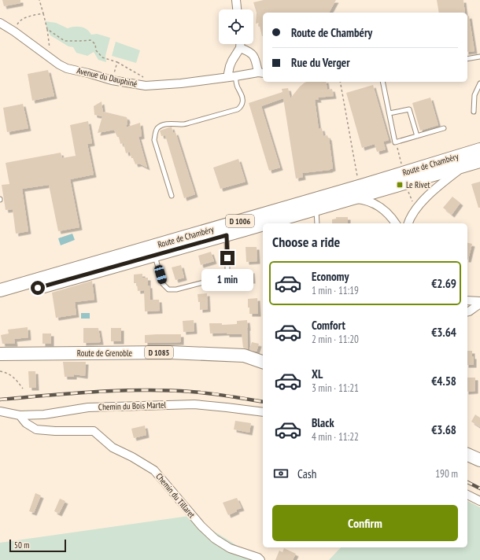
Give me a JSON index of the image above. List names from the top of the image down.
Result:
{
  "streets": {
    "main road": [
      "Route de Chambéry",
      "D 1006",
      "D 1085",
      "Route de Grenoble"
    ],
    "street": ["Avenue du Dauphiné", "Chemin du Bois Martel", "Chemin du Tillaret"]
  },
  "crossings": [
    ["Chemin du Bois Martel", "Chemin du Tillaret"]
  ],
  "places": {
    "transit": ["Le Rivet"]
  },
  "scale_bar": "50 m",
  "page": {
    "banner": ["Route de Chambéry", "Rue du Verger"],
    "heading": "Choose a ride",
    "list": [
      {
        "name": "Economy",
        "note": "1 min · 11:19",
        "value": "€2.69"
      },
      {
        "name": "Comfort",
        "note": "2 min · 11:20",
        "value": "€3.64"
      },
      {
        "name": "XL",
        "note": "3 min · 11:21",
        "value": "€4.58"
      },
      {
        "name": "Black",
        "note": "4 min · 11:22",
        "value": "€3.68"
      }
    ],
    "bubble": "1 min",
    "pay": ["Cash", "190 m"],
    "buttons": "Confirm",
    "scale": "50 m"
  }
}
